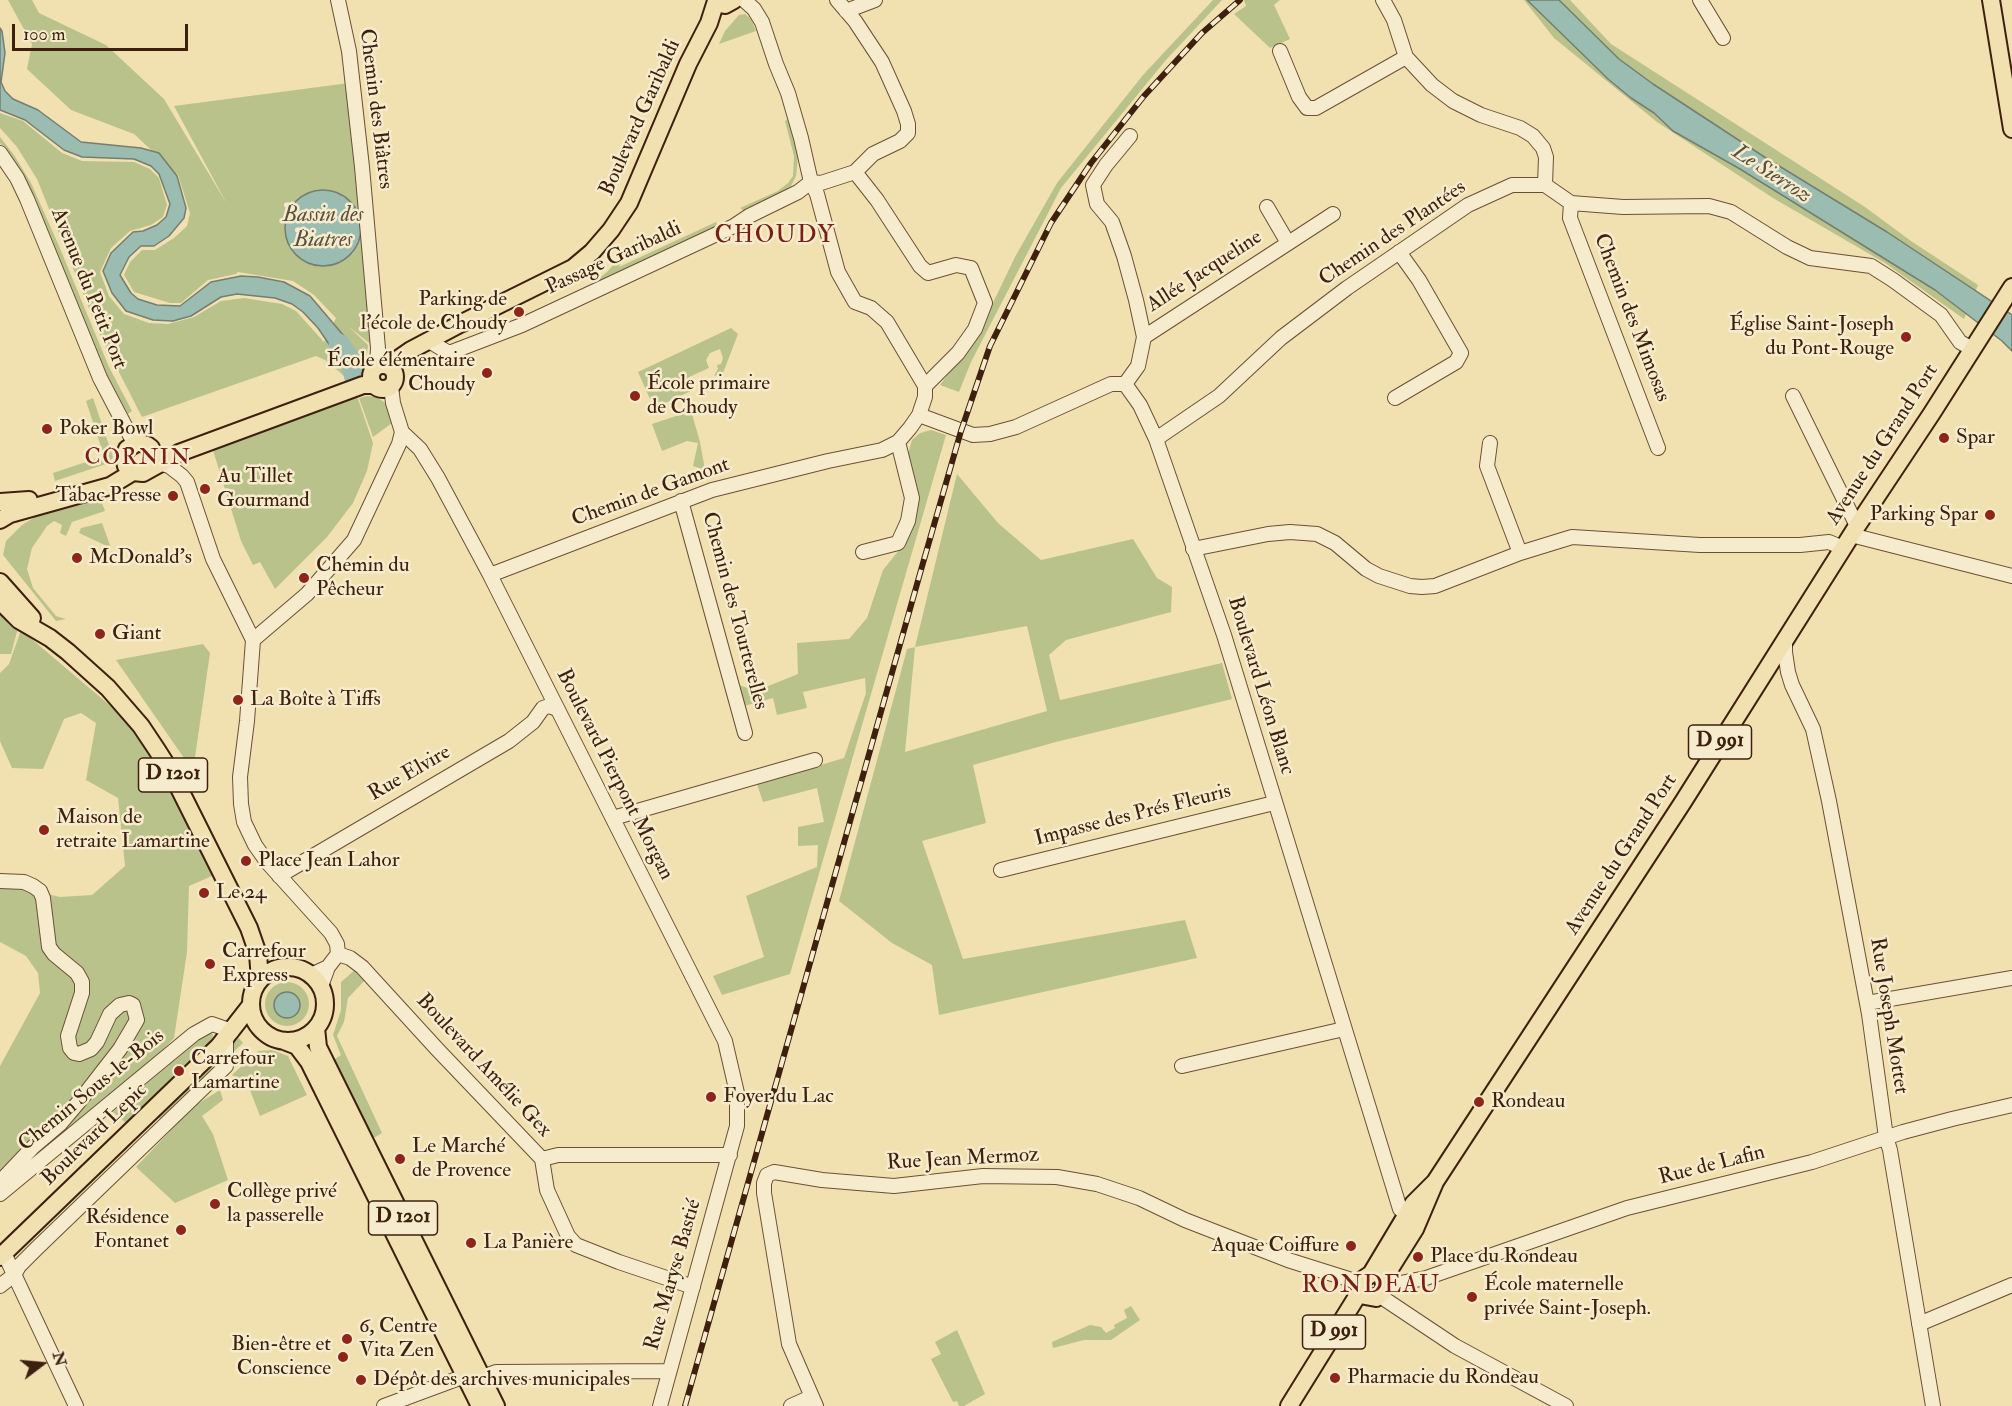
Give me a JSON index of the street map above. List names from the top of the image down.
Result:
{
  "streets": {
    "main road": [
      "Boulevard Garibaldi",
      "Avenue du Grand Port",
      "D 991",
      "D 1201",
      "Boulevard Lepic"
    ],
    "street": [
      "Chemin des Biâtres",
      "Chemin des Plantées",
      "Passage Garibaldi",
      "Allée Jacqueline",
      "Avenue du Petit Port",
      "Chemin des Mimosas",
      "Chemin de Gamont",
      "Chemin des Tourterelles",
      "Boulevard Léon Blanc",
      "Rue Elvire",
      "Boulevard Pierpont Morgan",
      "Impasse des Prés Fleuris",
      "Rue Joseph Mottet",
      "Boulevard Amélie Gex",
      "Chemin Sous-le-Bois",
      "Rue Jean Mermoz",
      "Rue de Lafin",
      "Rue Maryse Bastié"
    ]
  },
  "crossings": [
    ["Chemin des Biâtres", "Boulevard Garibaldi"],
    ["Boulevard Garibaldi", "Passage Garibaldi"],
    ["Boulevard Garibaldi", "Avenue du Petit Port"],
    ["Chemin des Plantées", "Boulevard Léon Blanc"],
    ["Avenue du Grand Port", "Boulevard Léon Blanc"],
    ["Avenue du Grand Port", "D 991"],
    ["Avenue du Grand Port", "Rue Joseph Mottet"],
    ["Chemin de Gamont", "Chemin des Tourterelles"],
    ["Chemin de Gamont", "Boulevard Pierpont Morgan"],
    ["Boulevard Léon Blanc", "D 991"],
    ["Boulevard Léon Blanc", "Impasse des Prés Fleuris"],
    ["D 991", "Rue Jean Mermoz"],
    ["D 991", "Rue de Lafin"],
    ["Rue Elvire", "Boulevard Pierpont Morgan"],
    ["D 1201", "Boulevard Lepic"],
    ["Boulevard Pierpont Morgan", "Rue Maryse Bastié"],
    ["Rue Joseph Mottet", "Rue de Lafin"],
    ["Boulevard Amélie Gex", "Rue Maryse Bastié"],
    ["Chemin Sous-le-Bois", "Boulevard Lepic"],
    ["Rue Jean Mermoz", "Rue de Lafin"]
  ],
  "districts": ["CHOUDY", "CORNIN", "RONDEAU"],
  "water": ["Le Sierroz", "Bassin des Biatres"],
  "places": [
    "Parking de l'école de Choudy",
    "Église Saint-Joseph du Pont-Rouge",
    "École élémentaire Choudy",
    "École primaire de Choudy",
    "Poker Bowl",
    "Spar",
    "Au Tillet Gourmand",
    "Tabac Presse",
    "Parking Spar",
    "McDonald's",
    "Chemin du Pêcheur",
    "Giant",
    "La Boîte à Tiffs",
    "Maison de retraite Lamartine",
    "Place Jean Lahor",
    "Le 24",
    "Carrefour Express",
    "Carrefour Lamartine",
    "Foyer du Lac",
    "Rondeau",
    "Le Marché de Provence",
    "Collège privé la passerelle",
    "Résidence Fontanet",
    "La Panière",
    "Aquae Coiffure",
    "Place du Rondeau",
    "École maternelle privée Saint-Joseph.",
    "6, Centre Vita Zen",
    "Bien-être et Conscience",
    "Pharmacie du Rondeau",
    "Dépôt des archives municipales"
  ],
  "scale_bar": "100 m",
  "north": "right"
}
